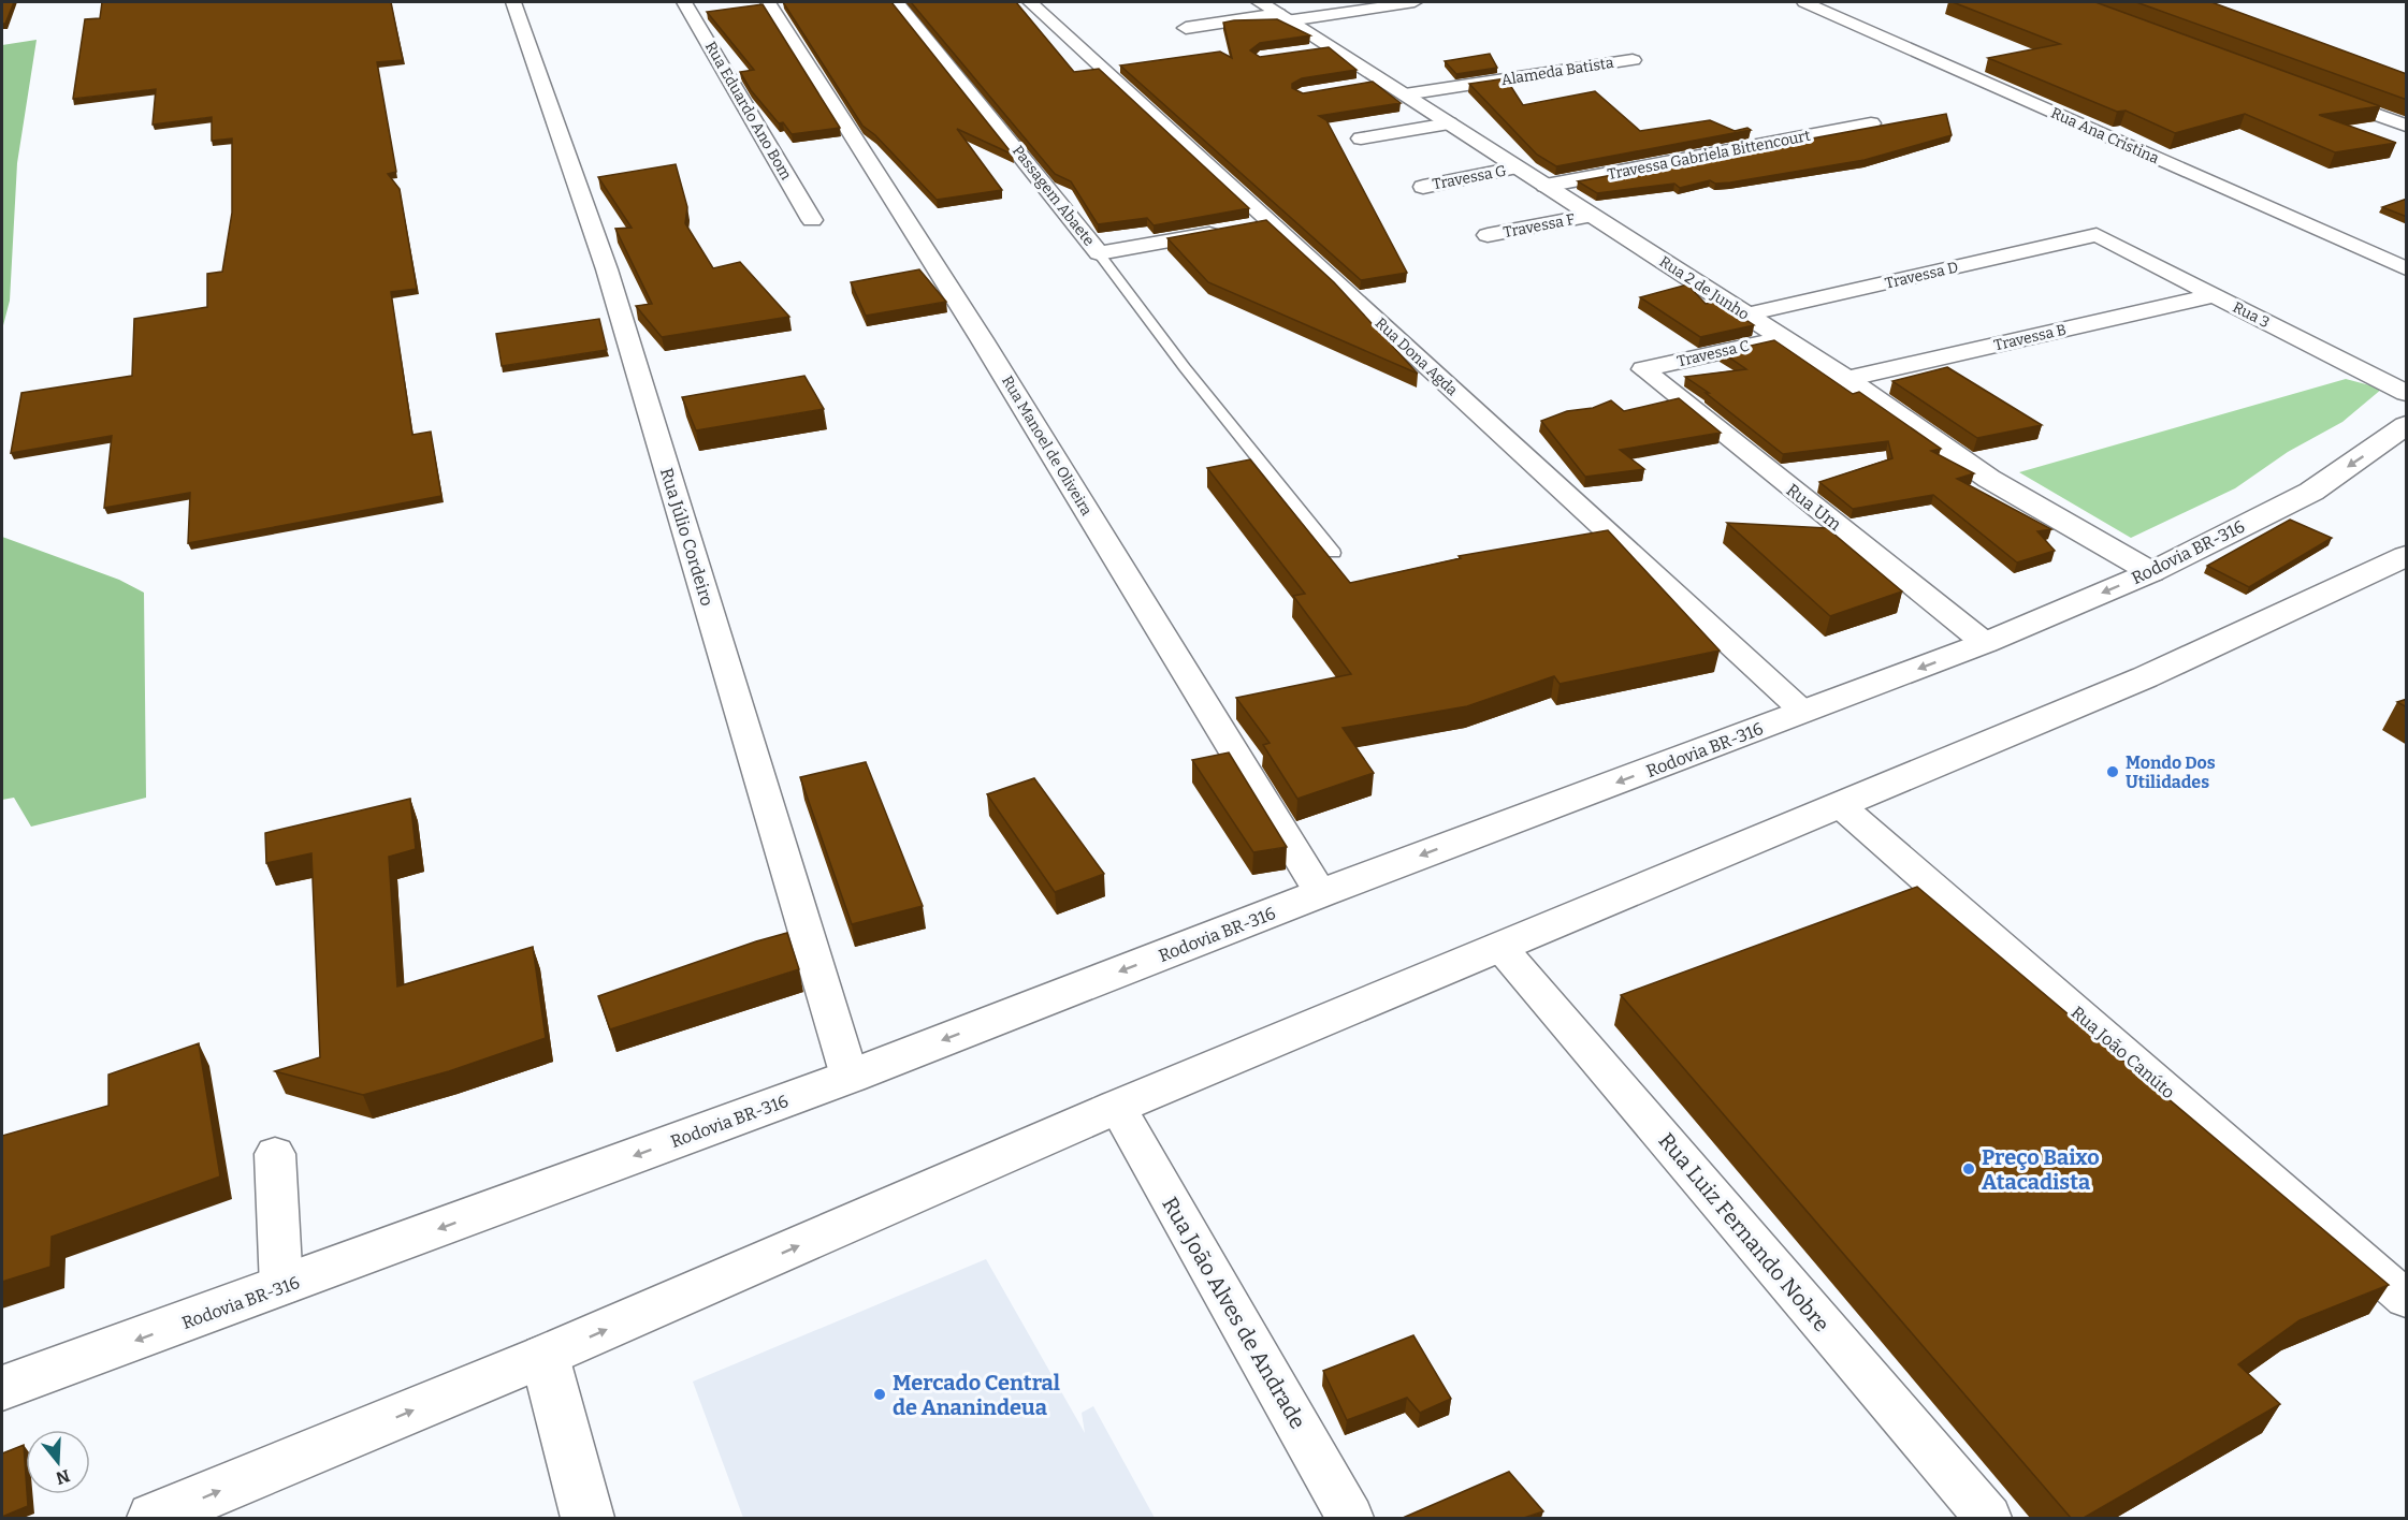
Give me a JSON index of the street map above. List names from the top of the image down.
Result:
{
  "streets": {
    "main road": ["Rua 2 de Junho", "Rodovia BR-316"],
    "street": [
      "Alameda Batista",
      "Rua Eduardo Ano Bom",
      "Rua Ana Cristina",
      "Travessa Gabriela Bittencourt",
      "Travessa G",
      "Passagem Abaete",
      "Travessa F",
      "Travessa D",
      "Rua 3",
      "Travessa B",
      "Travessa C",
      "Rua Dona Agda",
      "Rua Manoel de Oliveira",
      "Rua Um",
      "Rua Júlio Cordeiro",
      "Rua João Canúto",
      "Rua Luiz Fernando Nobre",
      "Rua João Alves de Andrade"
    ]
  },
  "crossings": [
    ["Alameda Batista", "Rua 2 de Junho"],
    ["Travessa Gabriela Bittencourt", "Rua 2 de Junho"],
    ["Travessa G", "Rua 2 de Junho"],
    ["Passagem Abaete", "Rua Dona Agda"],
    ["Travessa F", "Rua 2 de Junho"],
    ["Travessa D", "Rua 2 de Junho"],
    ["Travessa D", "Rua 3"],
    ["Rua 2 de Junho", "Travessa B"],
    ["Rua 2 de Junho", "Travessa C"],
    ["Rua 2 de Junho", "Rodovia BR-316"],
    ["Rua 3", "Travessa B"],
    ["Travessa C", "Rua Um"],
    ["Rua Dona Agda", "Rodovia BR-316"],
    ["Rua Manoel de Oliveira", "Rodovia BR-316"],
    ["Rua Um", "Rodovia BR-316"],
    ["Rua Júlio Cordeiro", "Rodovia BR-316"]
  ],
  "places": ["Mondo Dos Utilidades", "Preço Baixo Atacadista", "Mercado Central de Ananindeua"],
  "north": "bottom"
}
